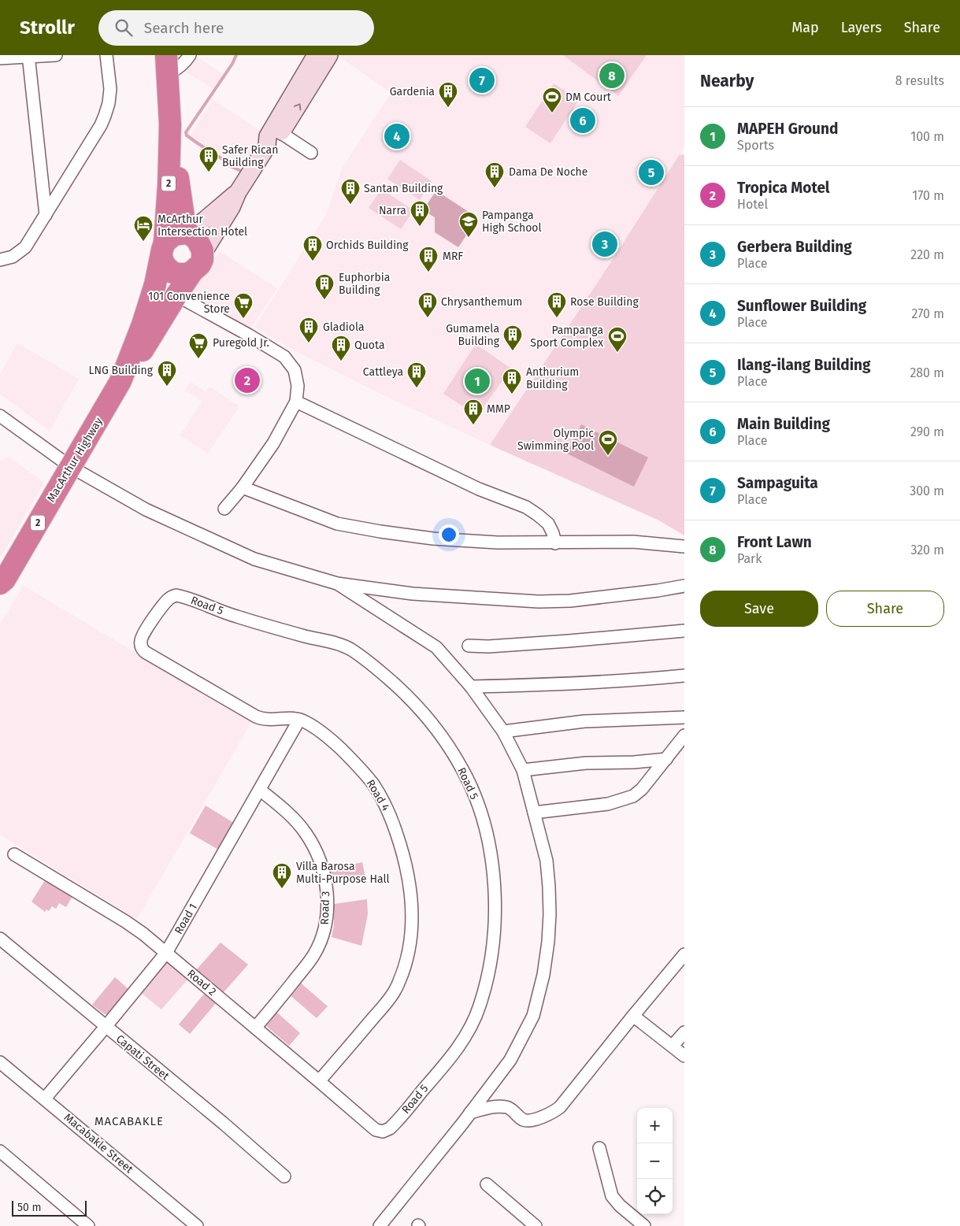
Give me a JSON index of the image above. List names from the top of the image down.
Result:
{
  "streets": {
    "highway": ["2", "MacArthur Highway"],
    "street": [
      "Road 5",
      "Road 4",
      "Road 3",
      "Road 1",
      "Road 2",
      "Capati Street",
      "Macabakle Street"
    ]
  },
  "crossings": [
    ["Road 5", "Road 4"],
    ["Road 5", "Road 1"],
    ["Road 5", "Road 2"],
    ["Road 4", "Road 1"],
    ["Road 4", "Road 2"],
    ["Road 3", "Road 1"],
    ["Road 3", "Road 2"],
    ["Road 1", "Road 2"],
    ["Road 1", "Capati Street"],
    ["Road 1", "Macabakle Street"]
  ],
  "districts": ["MACABAKLE"],
  "places": {
    "building": [
      "Gardenia",
      "Safer Rican Building",
      "Dama De Noche",
      "Santan Building",
      "Narra",
      "Orchids Building",
      "MRF",
      "Euphorbia Building",
      "Chrysanthemum",
      "Rose Building",
      "Gladiola",
      "Gumamela Building",
      "Quota",
      "LNG Building",
      "Cattleya",
      "Anthurium Building",
      "MMP",
      "Villa Barosa Multi-Purpose Hall"
    ],
    "sports": ["DM Court", "Pampanga Sport Complex", "Olympic Swimming Pool"],
    "school or university": ["Pampanga High School"],
    "hotel": ["McArthur Intersection Hotel"],
    "supermarket": ["101 Convenience Store", "Puregold Jr."]
  },
  "scale_bar": "50 m",
  "page": {
    "header": "Strollr",
    "search": "Search here",
    "nav": ["Map", "Layers", "Share"],
    "heading": ["Nearby", "8 results"],
    "pins": [
      "8",
      "7",
      "6",
      "4",
      "5",
      "3",
      "2",
      "1"
    ],
    "list": [
      {
        "mark": "1",
        "name": "MAPEH Ground",
        "note": "Sports",
        "value": "100 m"
      },
      {
        "mark": "2",
        "name": "Tropica Motel",
        "note": "Hotel",
        "value": "170 m"
      },
      {
        "mark": "3",
        "name": "Gerbera Building",
        "note": "Place",
        "value": "220 m"
      },
      {
        "mark": "4",
        "name": "Sunflower Building",
        "note": "Place",
        "value": "270 m"
      },
      {
        "mark": "5",
        "name": "Ilang-ilang Building",
        "note": "Place",
        "value": "280 m"
      },
      {
        "mark": "6",
        "name": "Main Building",
        "note": "Place",
        "value": "290 m"
      },
      {
        "mark": "7",
        "name": "Sampaguita",
        "note": "Place",
        "value": "300 m"
      },
      {
        "mark": "8",
        "name": "Front Lawn",
        "note": "Park",
        "value": "320 m"
      }
    ],
    "buttons": ["Save", "Share"],
    "map_buttons": ["+", "−"],
    "scale": "50 m"
  }
}
